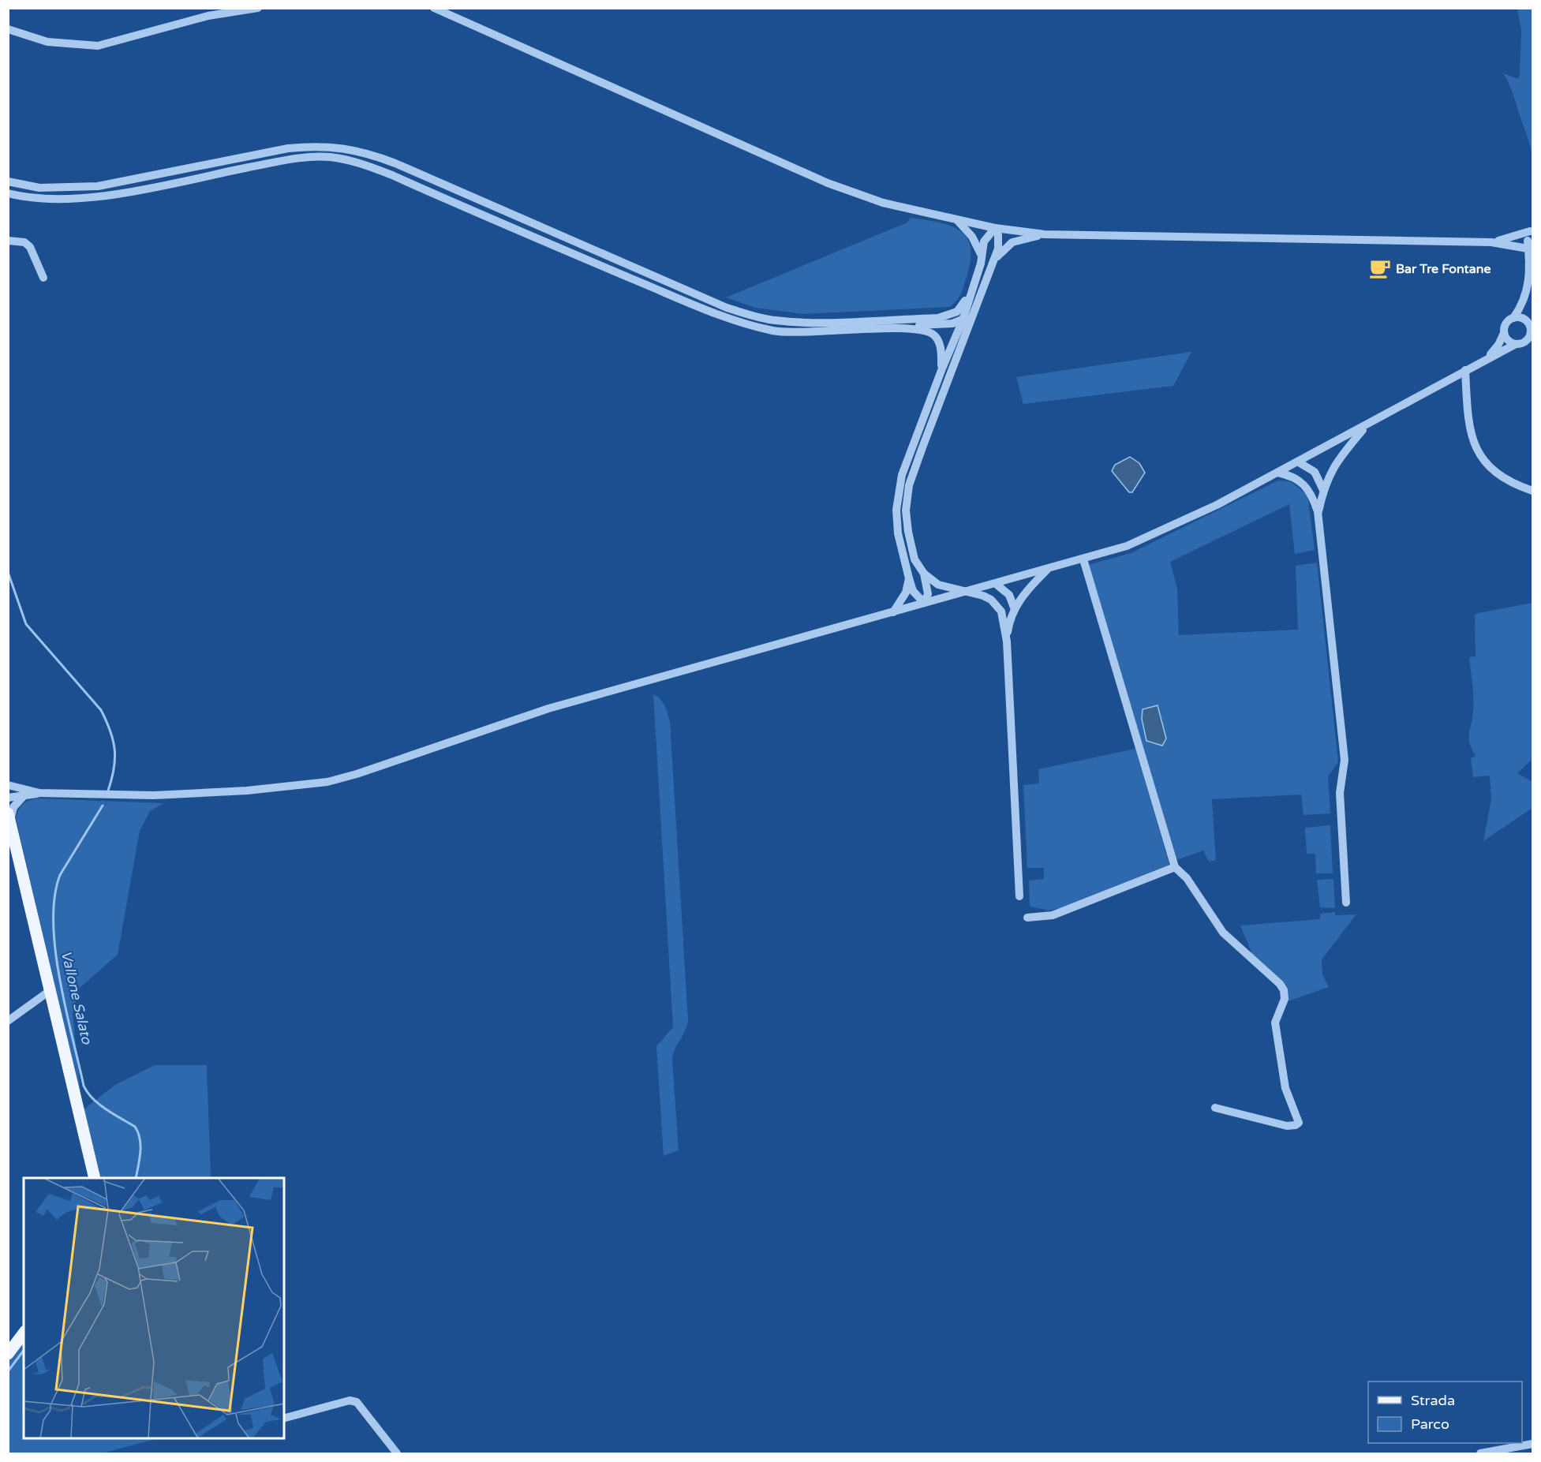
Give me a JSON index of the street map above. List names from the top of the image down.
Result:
{
  "water": ["Vallone Salato"],
  "places": {
    "cafe": ["Bar Tre Fontane"]
  },
  "legend": ["Strada", "Parco"]
}
